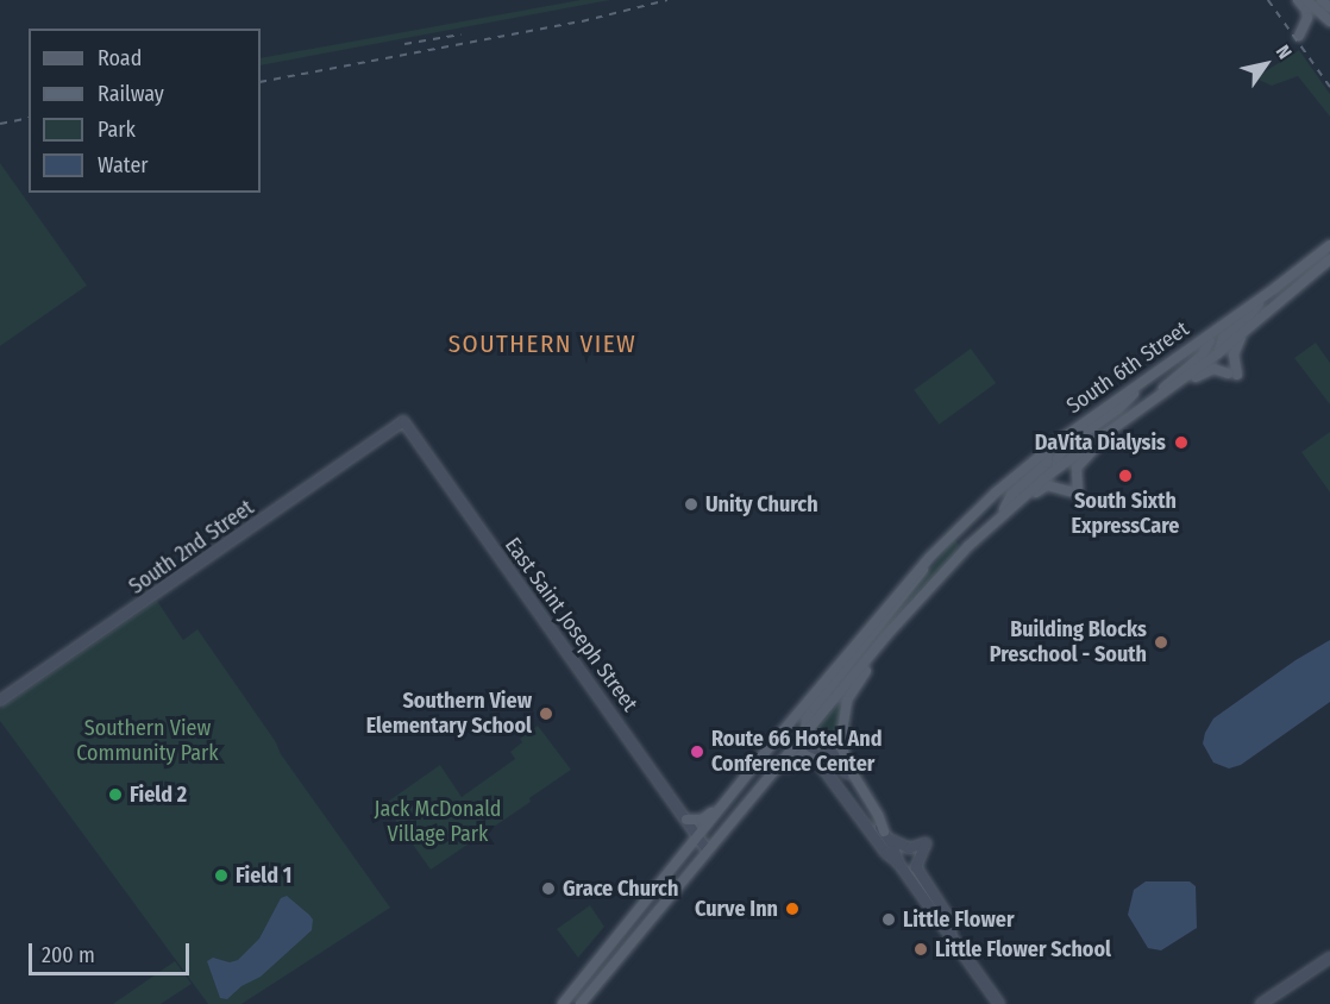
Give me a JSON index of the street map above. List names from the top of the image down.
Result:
{
  "streets": {
    "main road": ["South 6th Street"],
    "street": ["South 2nd Street", "East Saint Joseph Street"]
  },
  "crossings": [
    ["South 2nd Street", "East Saint Joseph Street"]
  ],
  "districts": ["SOUTHERN VIEW"],
  "parks": ["Southern View Community Park", "Jack McDonald Village Park"],
  "places": [
    "DaVita Dialysis",
    "South Sixth ExpressCare",
    "Unity Church",
    "Building Blocks Preschool - South",
    "Southern View Elementary School",
    "Route 66 Hotel And Conference Center",
    "Field 2",
    "Field 1",
    "Grace Church",
    "Curve Inn",
    "Little Flower",
    "Little Flower School"
  ],
  "legend": [
    "Road",
    "Railway",
    "Park",
    "Water"
  ],
  "scale_bar": "200 m",
  "north": "top right"
}
